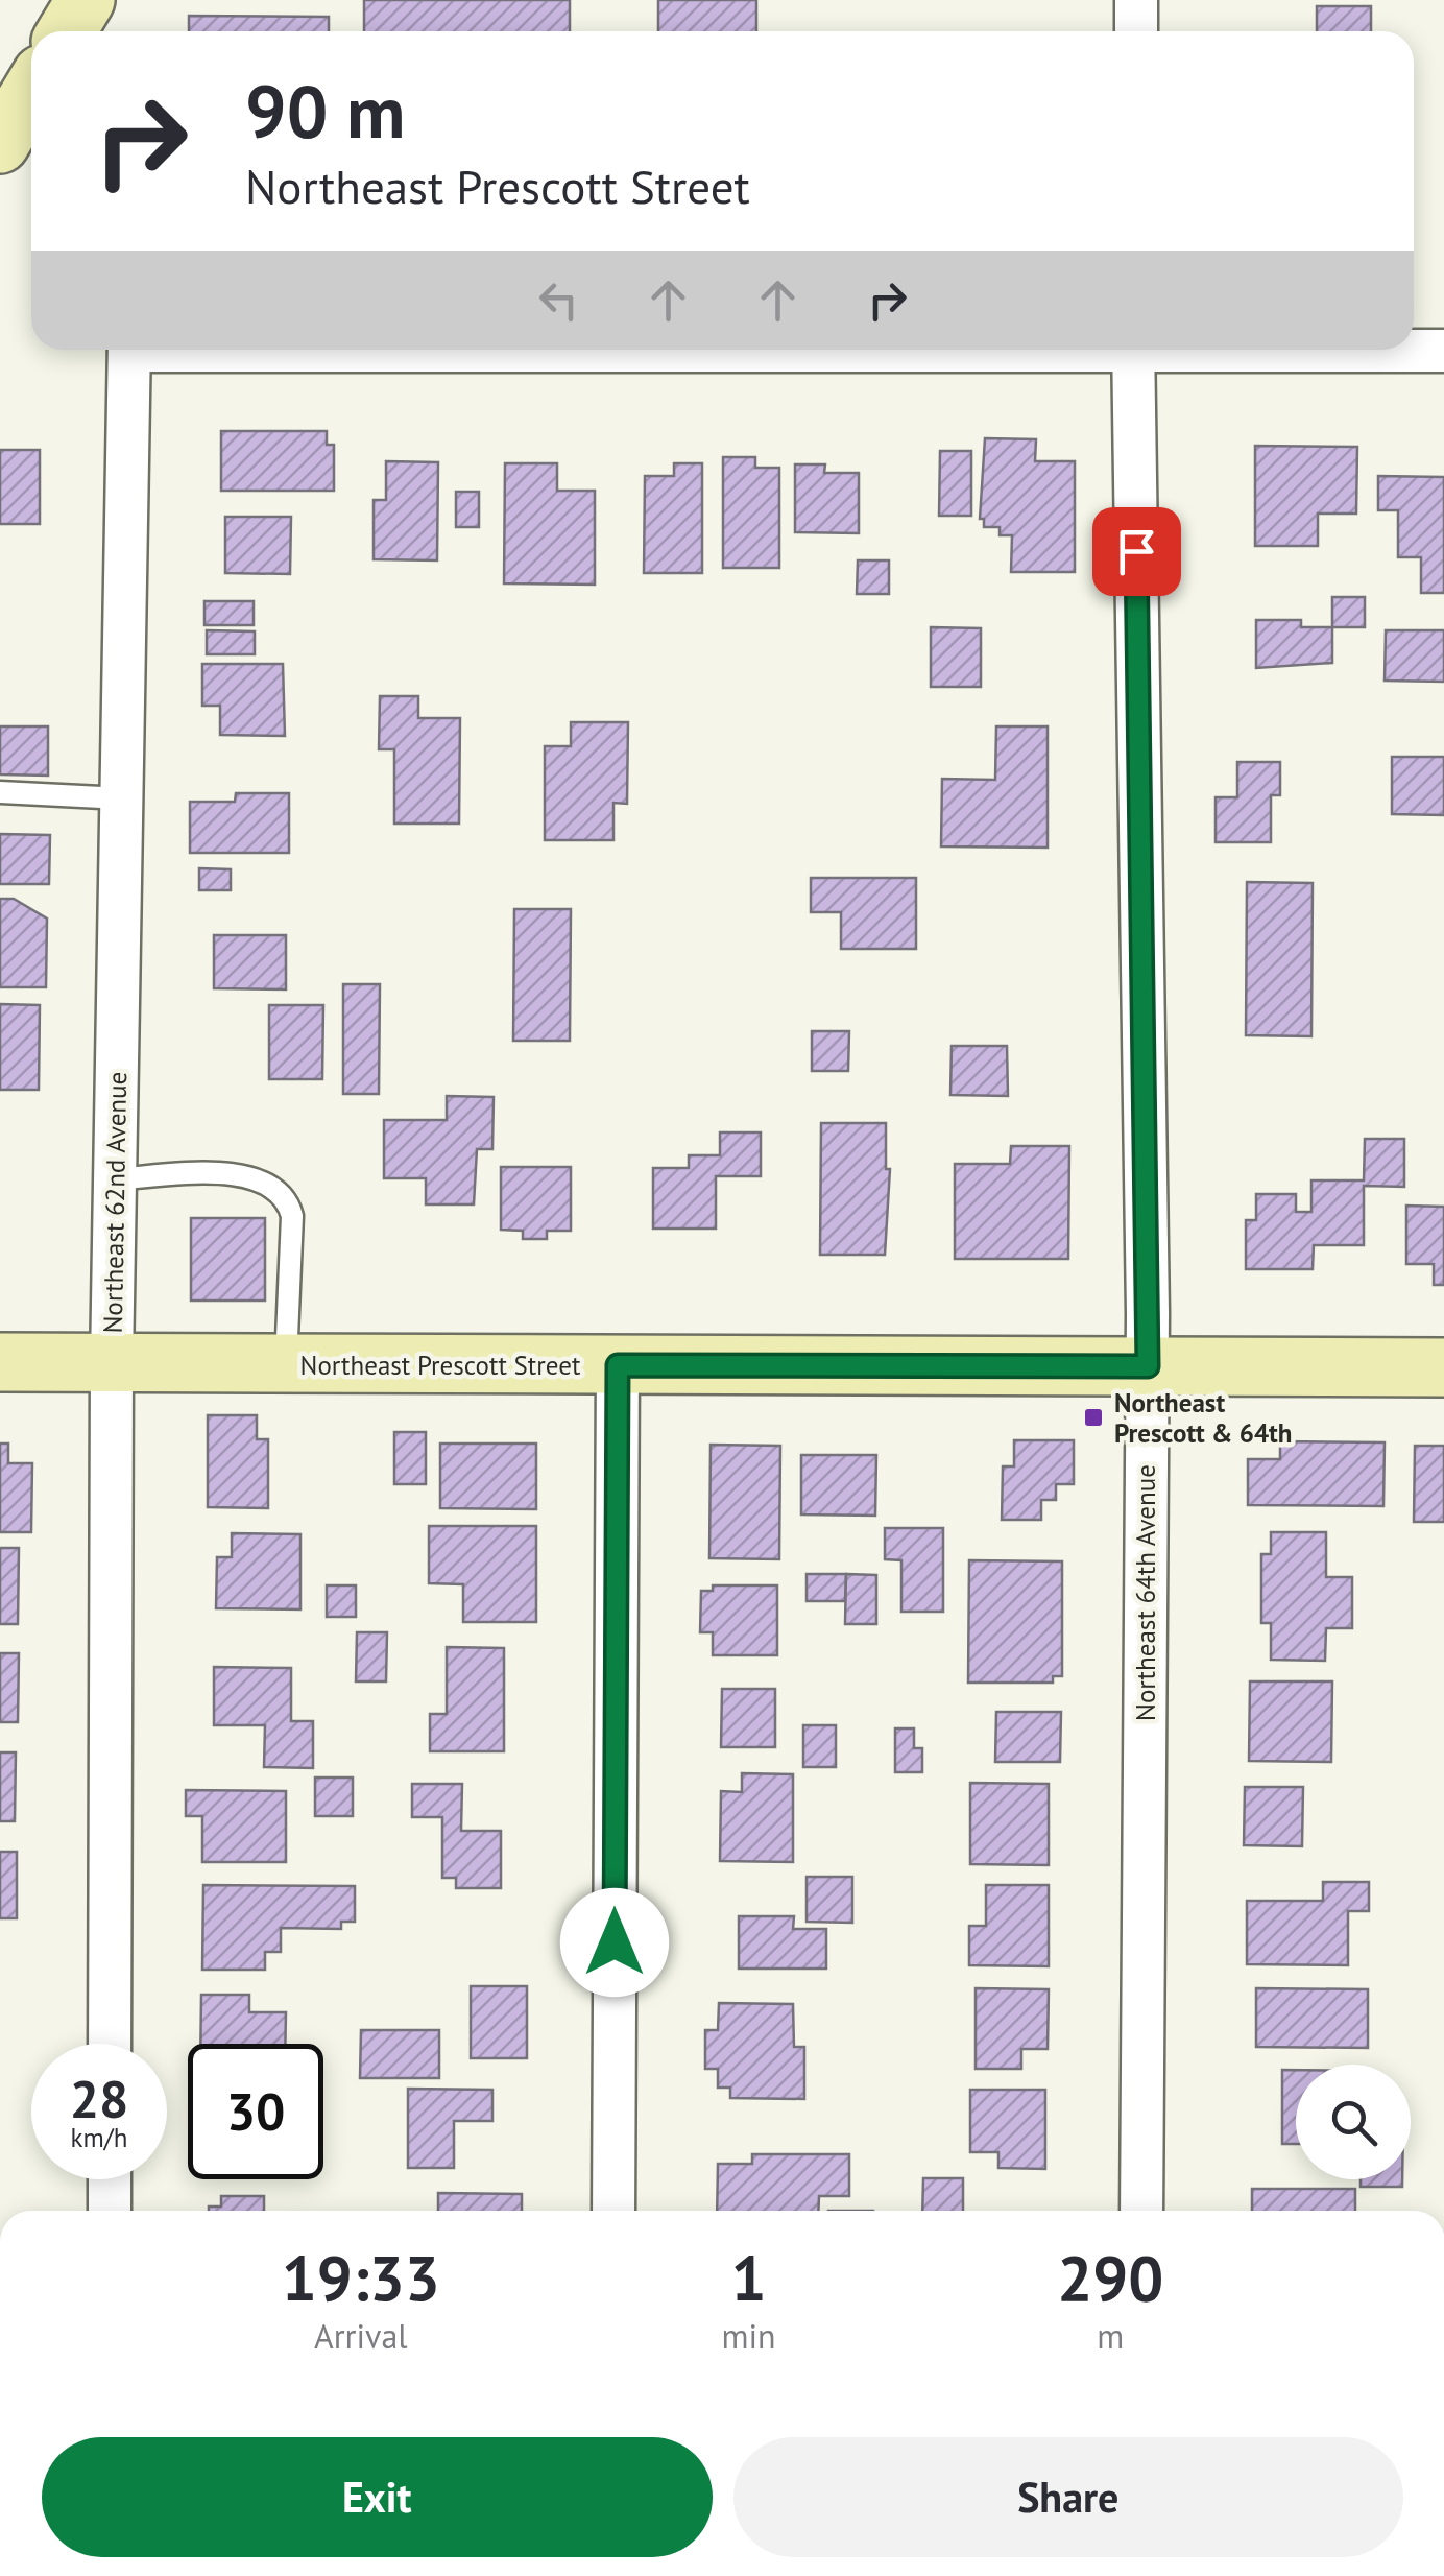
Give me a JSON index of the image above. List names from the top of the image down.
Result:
{
  "streets": {
    "street": ["Northeast 62nd Avenue", "Northeast Prescott Street", "Northeast 64th Avenue"]
  },
  "crossings": [
    ["Northeast 62nd Avenue", "Northeast Prescott Street"],
    ["Northeast Prescott Street", "Northeast 64th Avenue"]
  ],
  "places": {
    "transit": ["Northeast Prescott & 64th"]
  },
  "page": {
    "turn": ["90 m", "Northeast Prescott Street"],
    "speed": "28 km/h",
    "limit": "30",
    "eta": [
      "19:33",
      "Arrival",
      "1",
      "min",
      "290",
      "m"
    ],
    "buttons": ["Exit", "Share"]
  }
}
